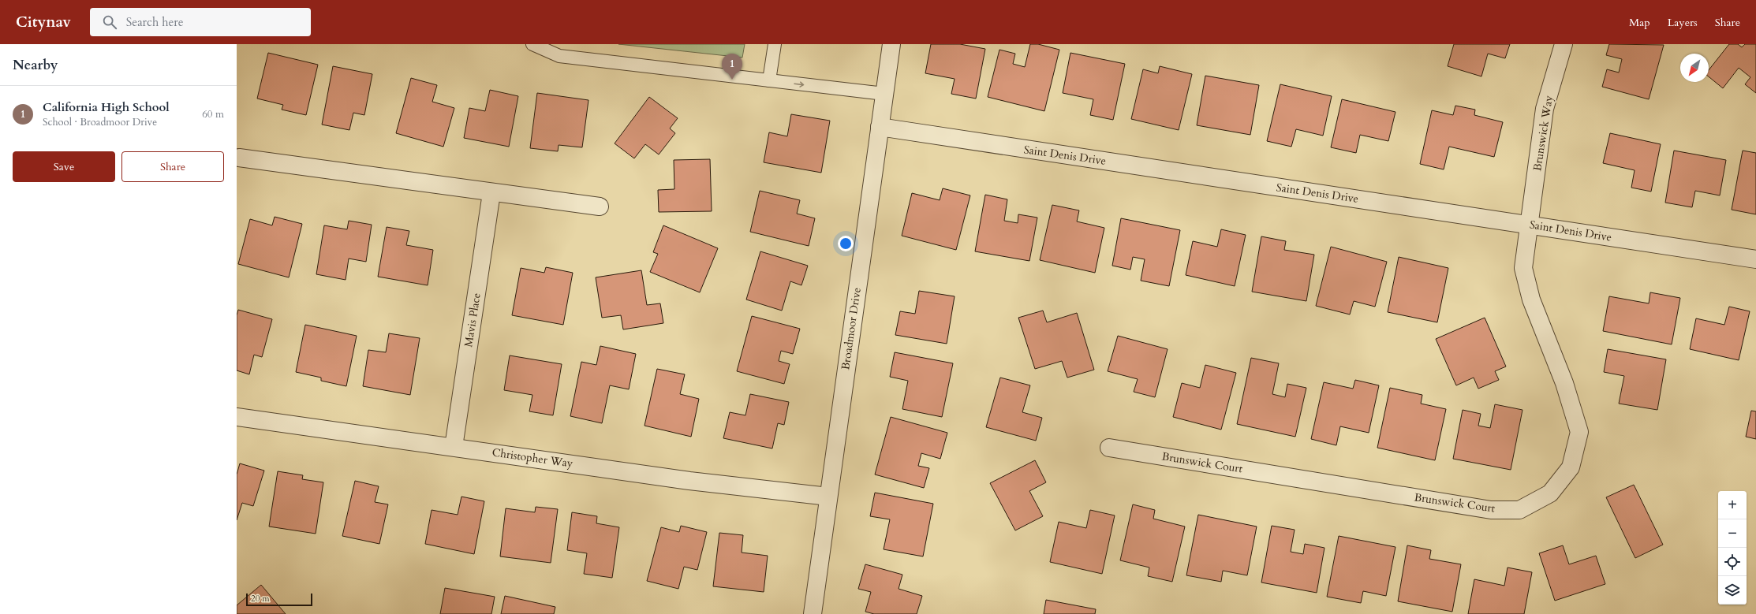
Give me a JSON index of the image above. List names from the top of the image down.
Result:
{
  "streets": {
    "street": [
      "Brunswick Way",
      "Saint Denis Drive",
      "Mavis Place",
      "Broadmoor Drive",
      "Christopher Way",
      "Brunswick Court"
    ]
  },
  "crossings": [
    ["Brunswick Way", "Saint Denis Drive"],
    ["Brunswick Way", "Brunswick Court"],
    ["Saint Denis Drive", "Broadmoor Drive"],
    ["Saint Denis Drive", "Brunswick Court"],
    ["Mavis Place", "Christopher Way"],
    ["Broadmoor Drive", "Christopher Way"]
  ],
  "scale_bar": "20 m",
  "north": "bottom left",
  "page": {
    "header": "Citynav",
    "search": "Search here",
    "nav": ["Map", "Layers", "Share"],
    "heading": "Nearby",
    "pins": "1",
    "list": [
      {
        "mark": "1",
        "name": "California High School",
        "note": "School · Broadmoor Drive",
        "value": "60 m"
      }
    ],
    "buttons": ["Save", "Share"],
    "map_buttons": ["+", "−"],
    "scale": "20 m"
  }
}
